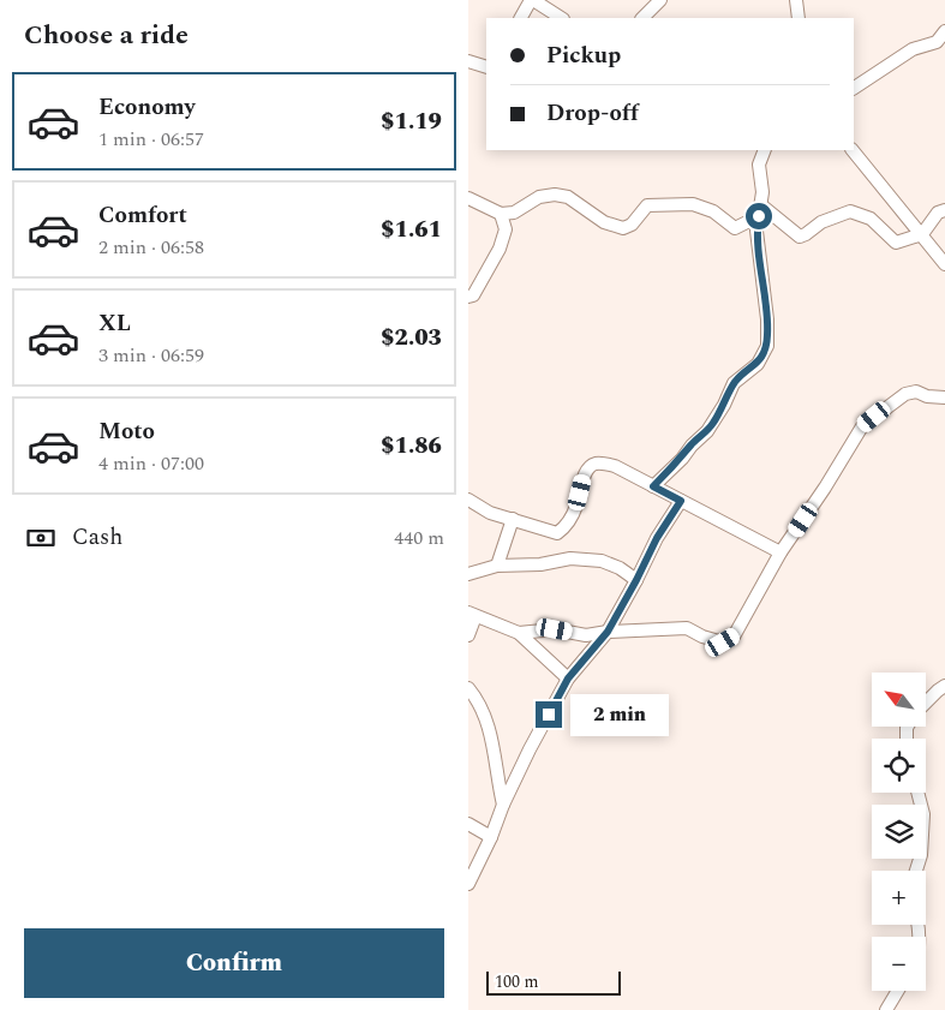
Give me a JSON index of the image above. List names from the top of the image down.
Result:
{
  "scale_bar": "100 m",
  "north": "top left",
  "page": {
    "heading": "Choose a ride",
    "banner": ["Pickup", "Drop-off"],
    "list": [
      {
        "name": "Economy",
        "note": "1 min · 06:57",
        "value": "$1.19"
      },
      {
        "name": "Comfort",
        "note": "2 min · 06:58",
        "value": "$1.61"
      },
      {
        "name": "XL",
        "note": "3 min · 06:59",
        "value": "$2.03"
      },
      {
        "name": "Moto",
        "note": "4 min · 07:00",
        "value": "$1.86"
      }
    ],
    "pay": ["Cash", "440 m"],
    "map_buttons": ["+", "−"],
    "bubble": "2 min",
    "buttons": "Confirm",
    "scale": "100 m"
  }
}
